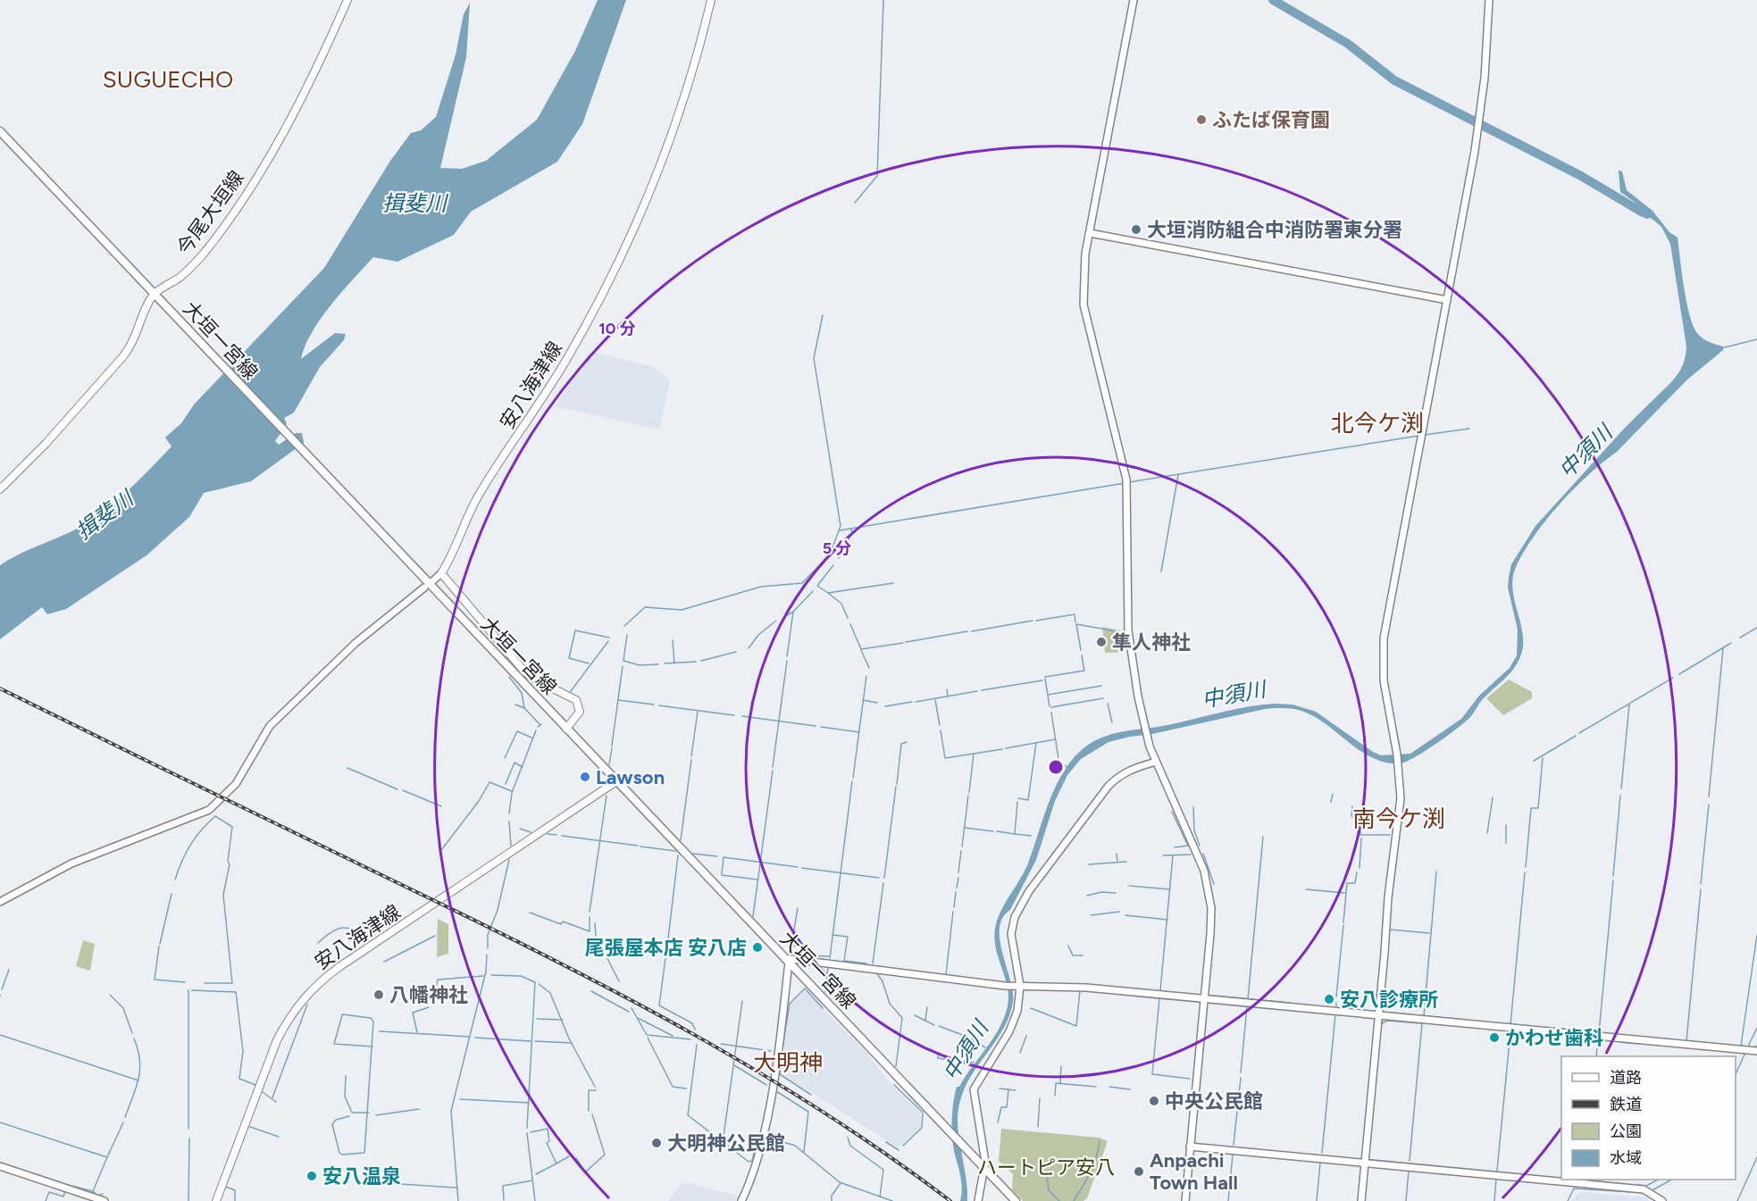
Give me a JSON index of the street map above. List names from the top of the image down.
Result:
{
  "streets": {
    "main road": ["今尾大垣線", "大垣一宮線", "安八海津線"]
  },
  "crossings": [
    ["今尾大垣線", "大垣一宮線"],
    ["大垣一宮線", "安八海津線"]
  ],
  "districts": [
    "SUGUECHO",
    "北今ケ渕",
    "南今ケ渕",
    "大明神"
  ],
  "water": ["揖斐川", "中須川"],
  "parks": ["ハートピア安八"],
  "places": [
    "ふたば保育園",
    "大垣消防組合中消防署東分署",
    "隼人神社",
    "Lawson",
    "尾張屋本店 安八店",
    "八幡神社",
    "安八診療所",
    "かわせ歯科",
    "中央公民館",
    "大明神公民館",
    "Anpachi Town Hall",
    "安八温泉"
  ],
  "legend": [
    "道路",
    "鉄道",
    "公園",
    "水域"
  ],
  "rings": ["10 分", "5 分"]
}
